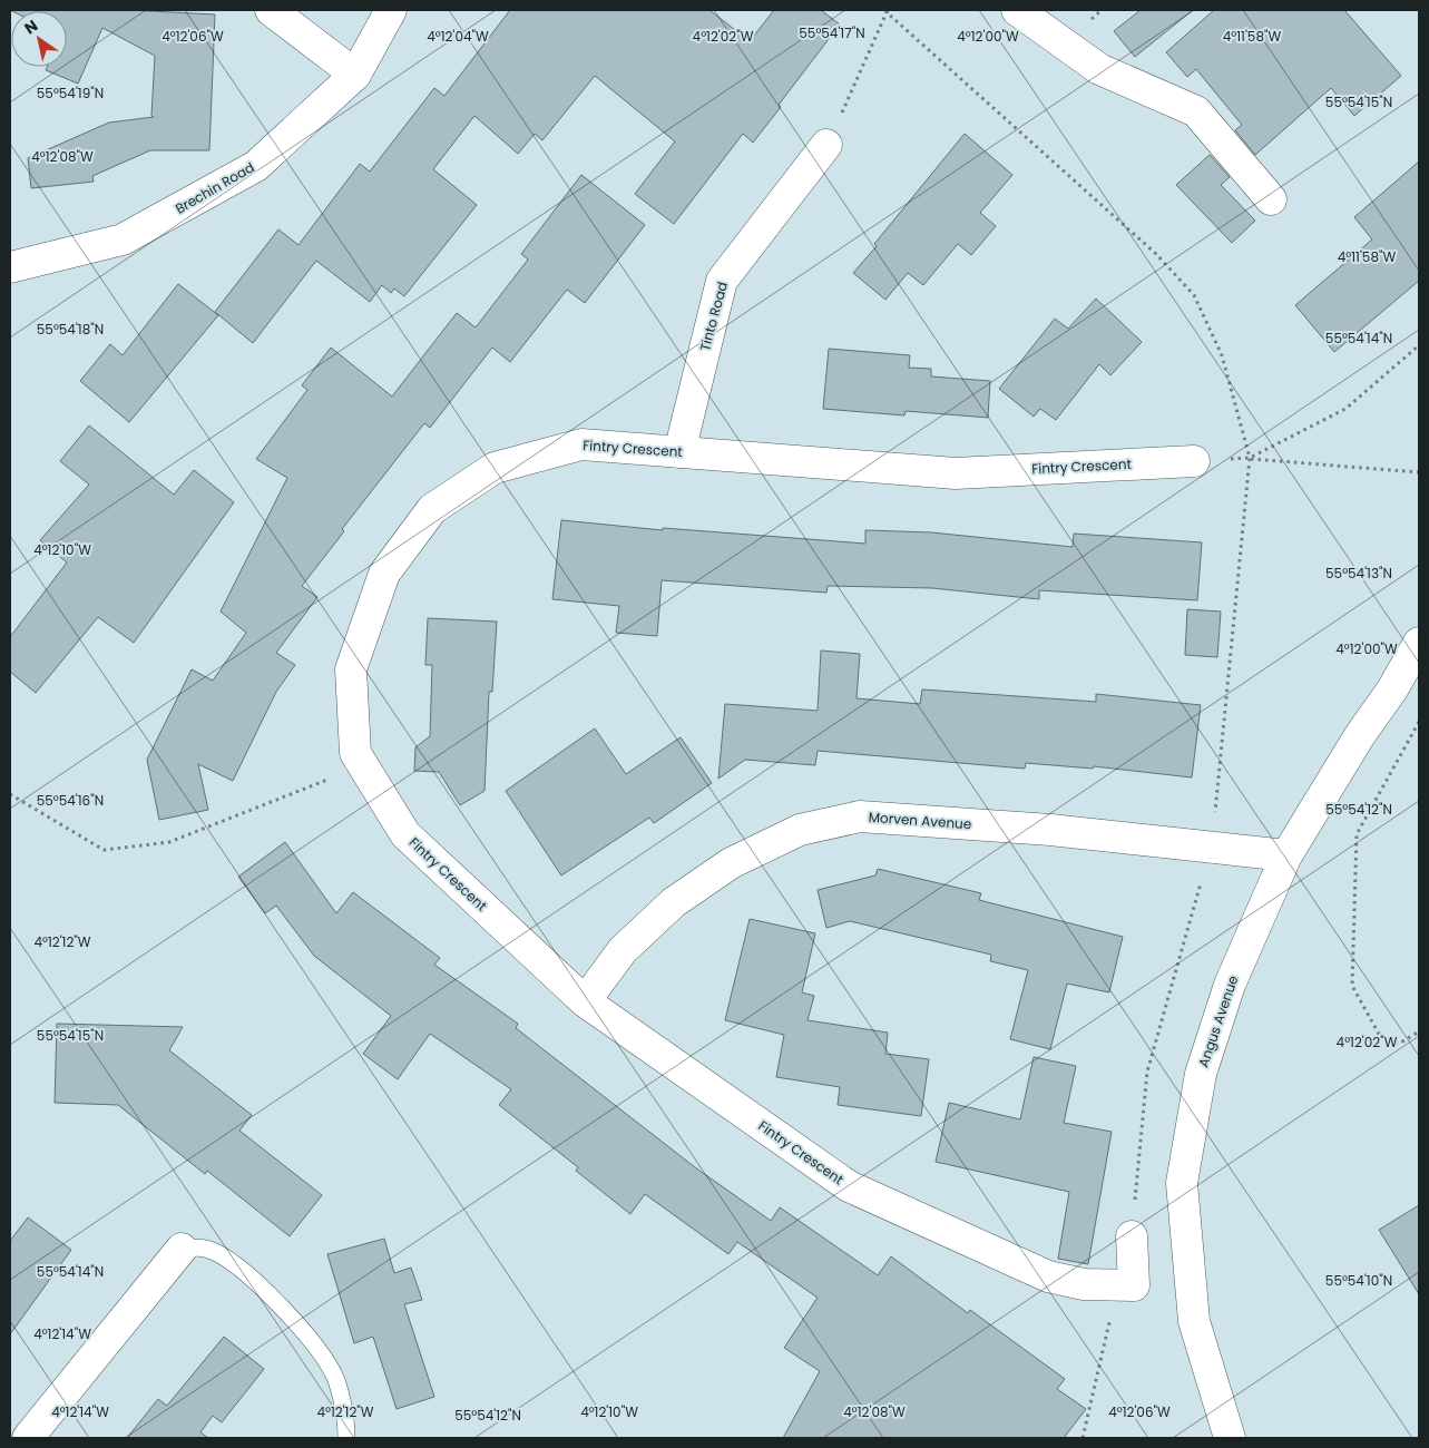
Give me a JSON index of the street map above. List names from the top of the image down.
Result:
{
  "streets": {
    "street": [
      "Brechin Road",
      "Tinto Road",
      "Fintry Crescent",
      "Morven Avenue",
      "Angus Avenue"
    ]
  },
  "crossings": [
    ["Tinto Road", "Fintry Crescent"],
    ["Fintry Crescent", "Morven Avenue"],
    ["Morven Avenue", "Angus Avenue"]
  ],
  "north": "top left",
  "coordinates": [
    "55°54'17\"N",
    "4°12'06\"W",
    "4°12'04\"W",
    "4°12'02\"W",
    "4°12'00\"W",
    "4°11'58\"W",
    "55°54'19\"N",
    "55°54'15\"N",
    "4°12'08\"W",
    "55°54'18\"N",
    "55°54'14\"N",
    "4°12'10\"W",
    "55°54'13\"N",
    "55°54'16\"N",
    "55°54'12\"N",
    "4°12'12\"W",
    "55°54'10\"N",
    "4°12'14\"W"
  ]
}
